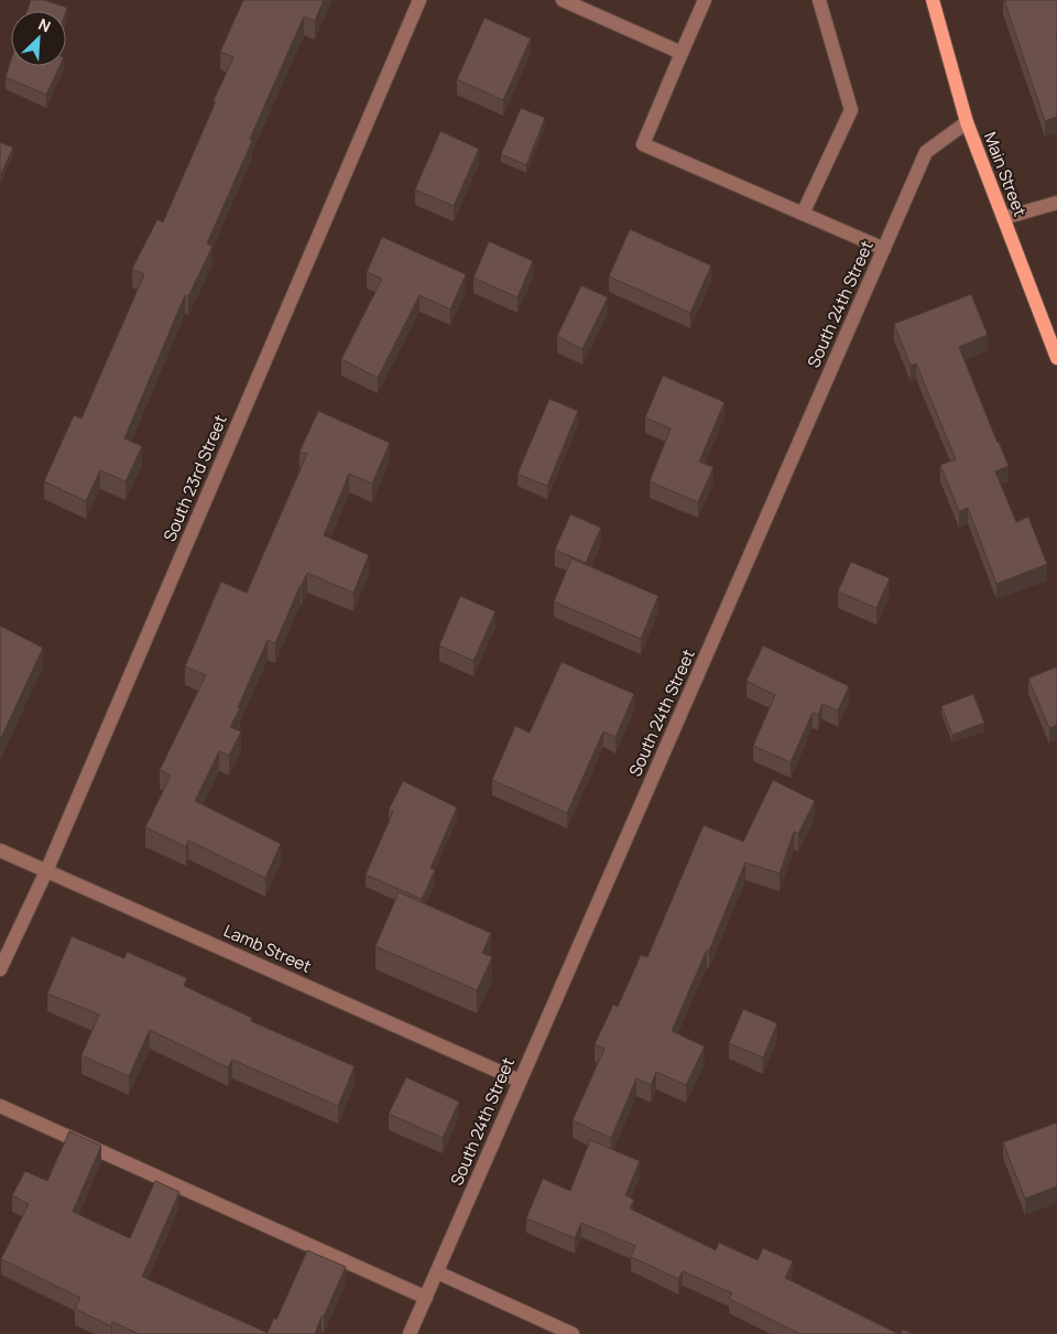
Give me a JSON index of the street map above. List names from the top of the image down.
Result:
{
  "streets": {
    "main road": ["Main Street"],
    "street": ["South 24th Street", "South 23rd Street", "Lamb Street"]
  },
  "crossings": [
    ["Main Street", "South 24th Street"],
    ["South 24th Street", "Lamb Street"],
    ["South 23rd Street", "Lamb Street"]
  ],
  "north": "top right"
}
